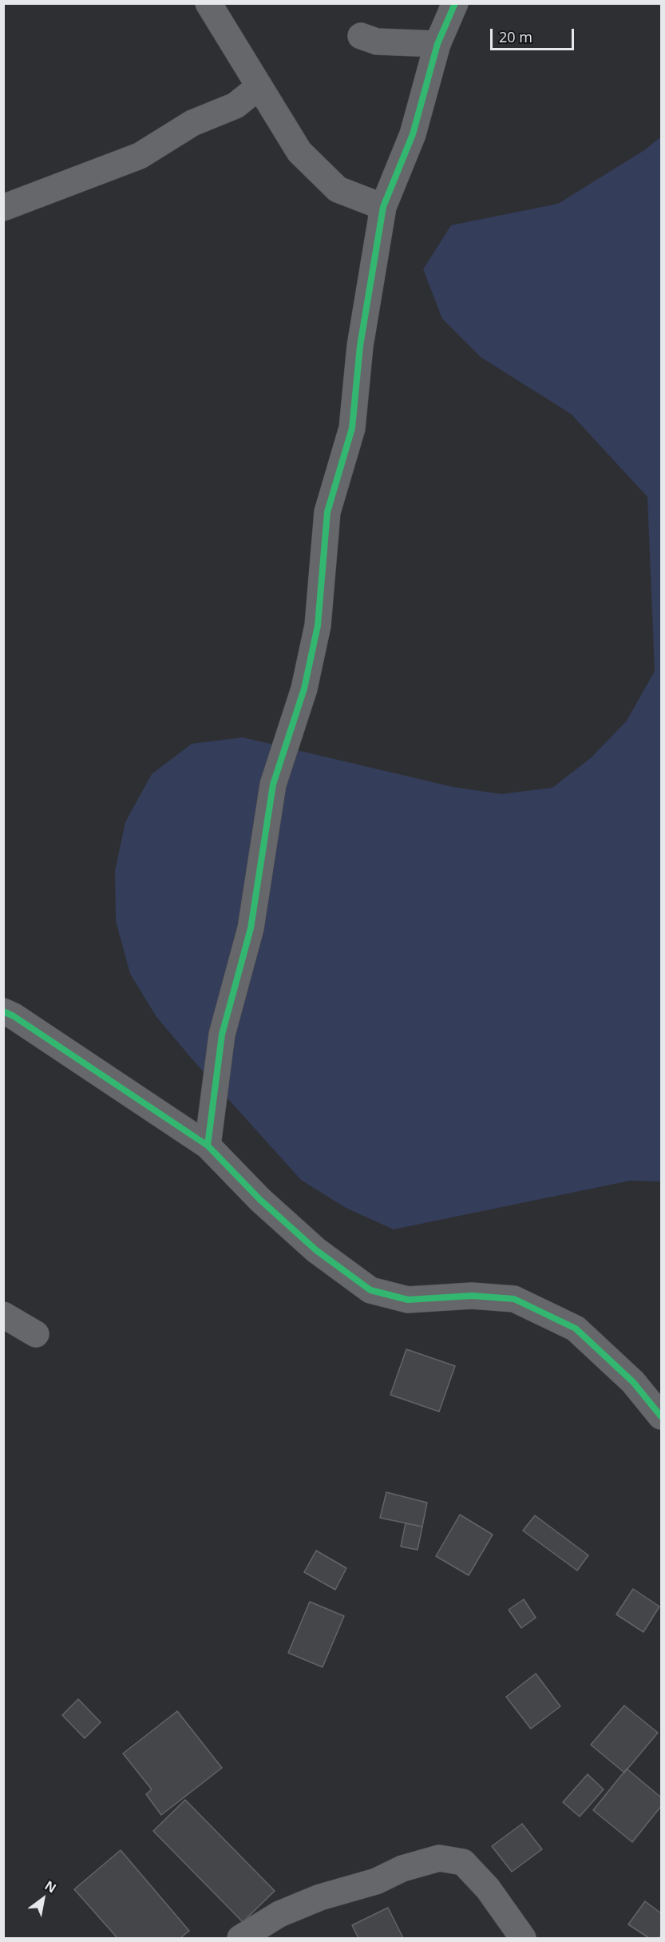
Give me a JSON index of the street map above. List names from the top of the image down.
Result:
{
  "scale_bar": "20 m",
  "north": "top right"
}
